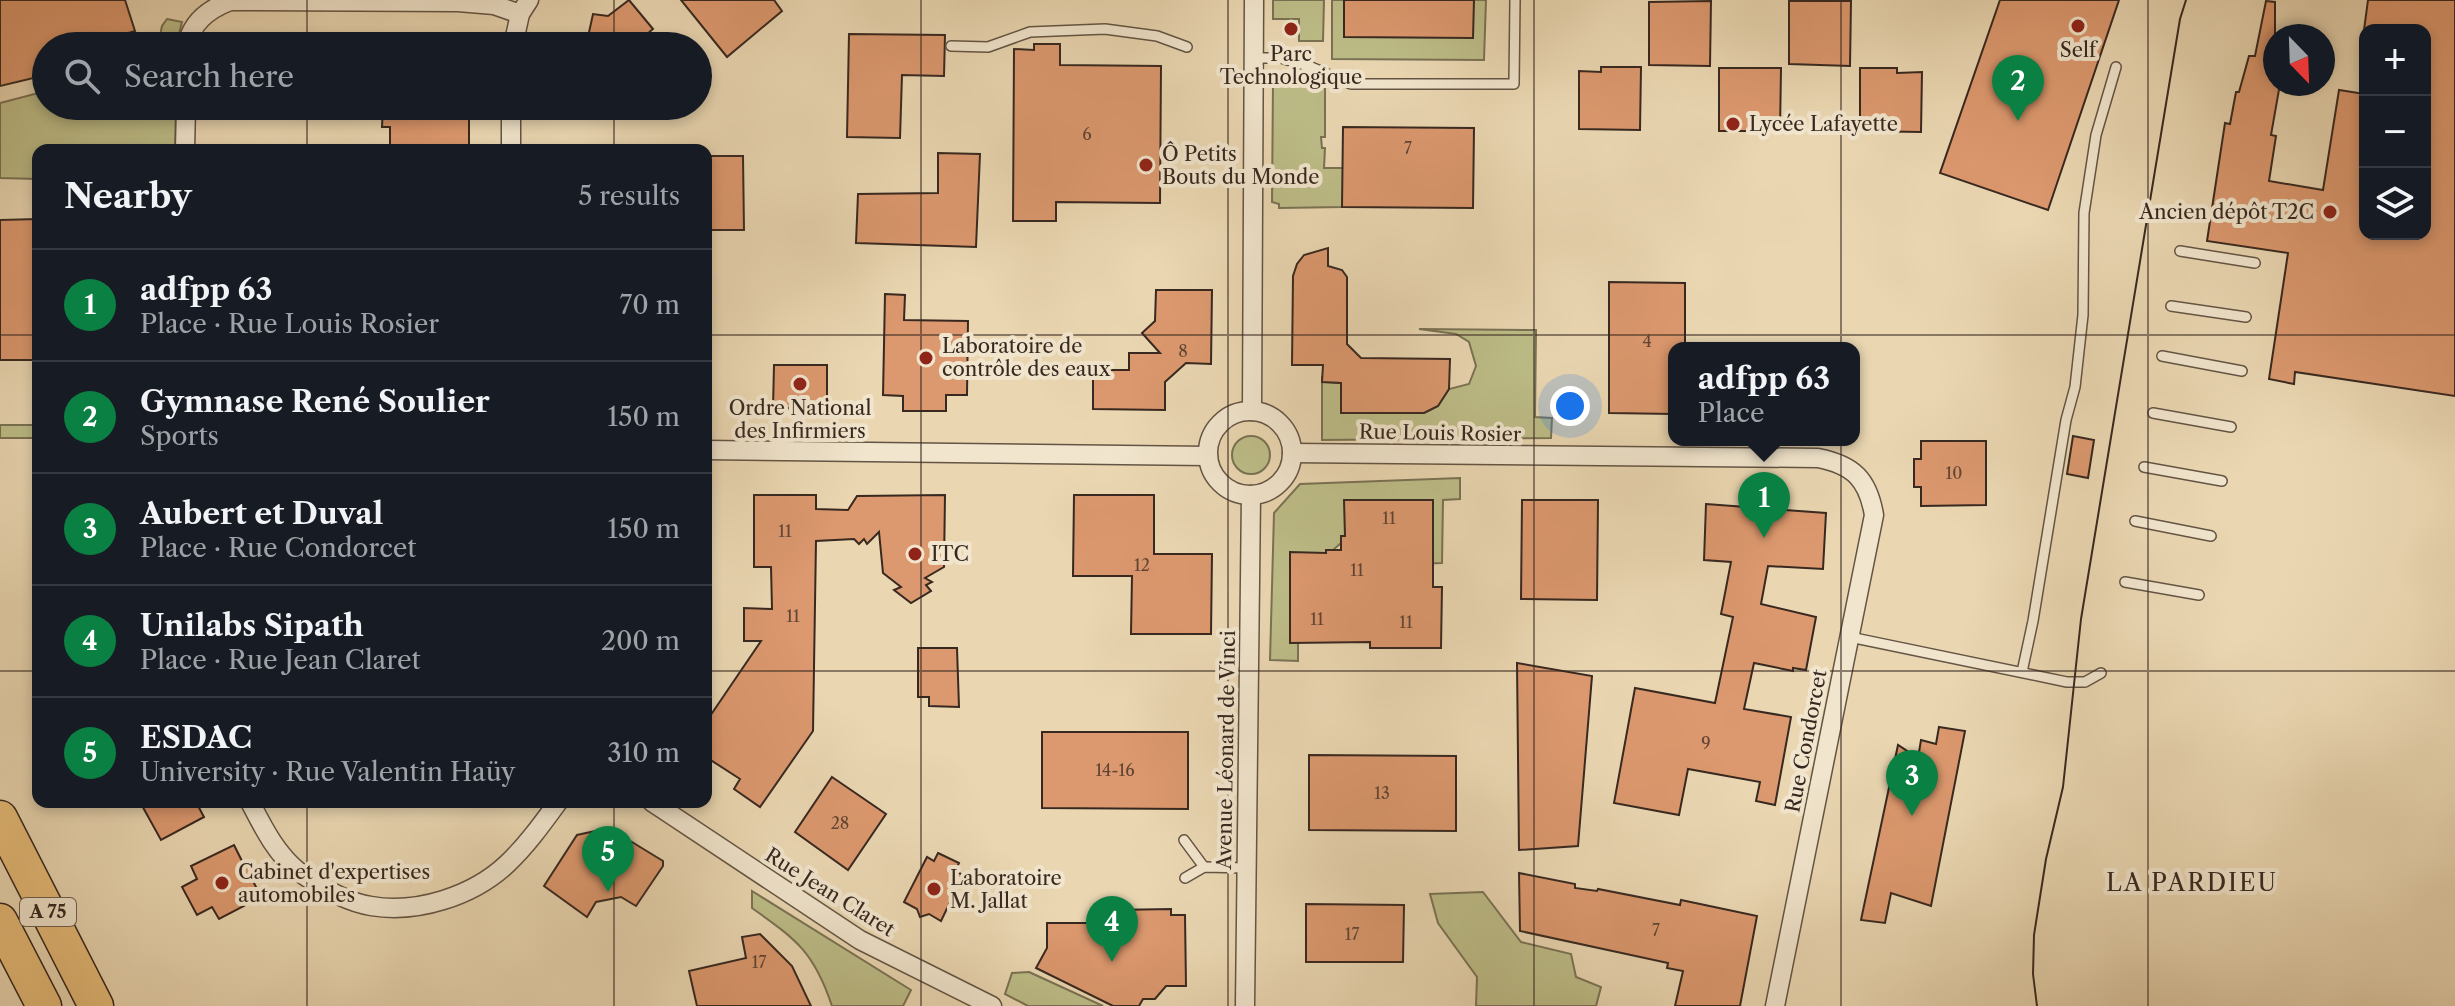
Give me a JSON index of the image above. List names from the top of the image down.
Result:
{
  "streets": {
    "highway": ["A 75"],
    "street": [
      "Rue Louis Rosier",
      "Rue Condorcet",
      "Avenue Léonard de Vinci",
      "Rue Jean Claret"
    ]
  },
  "crossings": [
    ["Rue Louis Rosier", "Rue Condorcet"],
    ["Rue Louis Rosier", "Avenue Léonard de Vinci"]
  ],
  "districts": ["LA PARDIEU"],
  "places": [
    "Self",
    "Parc Technologique",
    "Lycée Lafayette",
    "Ô Petits Bouts du Monde",
    "Ancien dépôt T2C",
    "Laboratoire de contrôle des eaux",
    "Ordre National des Infirmiers",
    "ITC",
    "Cabinet d'expertises automobiles",
    "Laboratoire M. Jallat"
  ],
  "house_numbers": [
    "6",
    "7",
    "4",
    "8",
    "10",
    "11",
    "11",
    "12",
    "11",
    "11",
    "11",
    "11",
    "9",
    "14-16",
    "13",
    "28",
    "7",
    "17",
    "17"
  ],
  "north": "bottom right",
  "page": {
    "map_buttons": ["+", "−"],
    "search": "Search here",
    "pins": [
      "2",
      "1",
      "3",
      "5",
      "4"
    ],
    "heading": ["Nearby", "5 results"],
    "list": [
      {
        "mark": "1",
        "name": "adfpp 63",
        "note": "Place · Rue Louis Rosier",
        "value": "70 m"
      },
      {
        "mark": "2",
        "name": "Gymnase René Soulier",
        "note": "Sports",
        "value": "150 m"
      },
      {
        "mark": "3",
        "name": "Aubert et Duval",
        "note": "Place · Rue Condorcet",
        "value": "150 m"
      },
      {
        "mark": "4",
        "name": "Unilabs Sipath",
        "note": "Place · Rue Jean Claret",
        "value": "200 m"
      },
      {
        "mark": "5",
        "name": "ESDAC",
        "note": "University · Rue Valentin Haüy",
        "value": "310 m"
      }
    ],
    "popup": ["adfpp 63", "Place"]
  }
}
